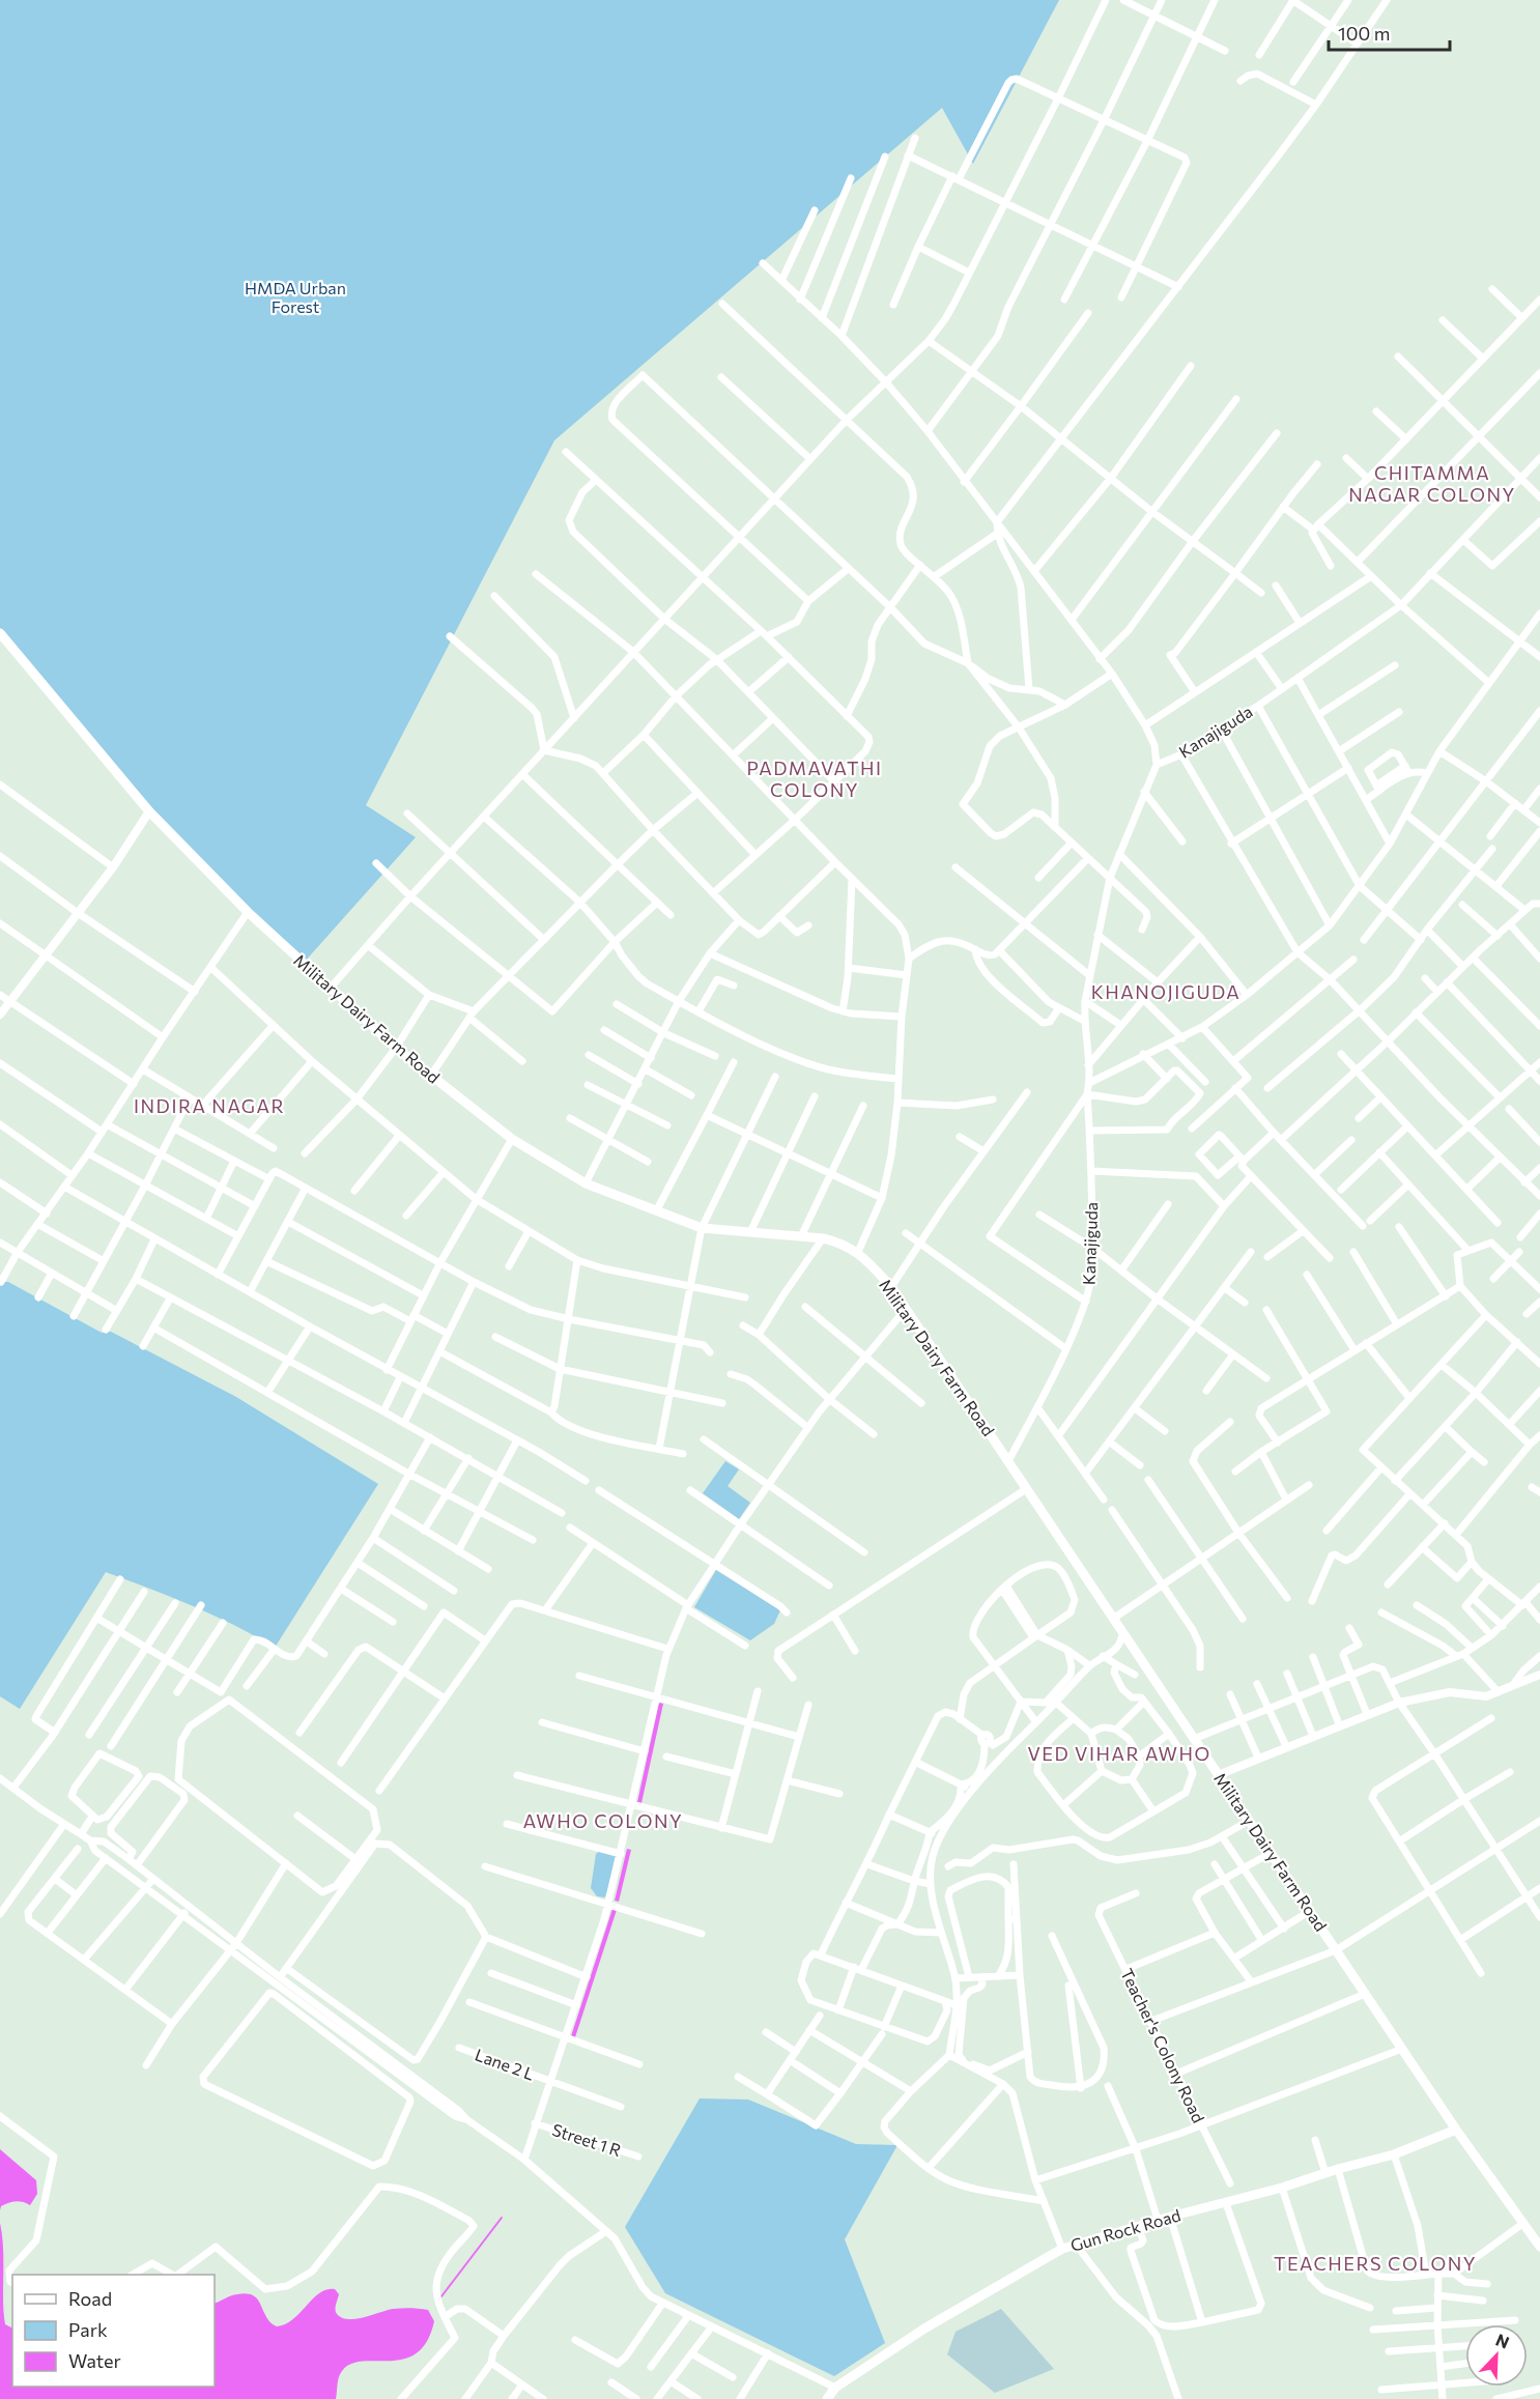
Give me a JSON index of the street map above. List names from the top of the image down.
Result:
{
  "streets": {
    "main road": ["Military Dairy Farm Road", "Gun Rock Road"],
    "street": [
      "Kanajiguda",
      "Teacher's Colony Road",
      "Lane 2 L",
      "Street 1 R"
    ]
  },
  "crossings": [
    ["Kanajiguda", "Military Dairy Farm Road"],
    ["Military Dairy Farm Road", "Gun Rock Road"]
  ],
  "districts": [
    "CHITAMMA NAGAR COLONY",
    "PADMAVATHI COLONY",
    "KHANOJIGUDA",
    "INDIRA NAGAR",
    "VED VIHAR AWHO",
    "AWHO COLONY",
    "TEACHERS COLONY"
  ],
  "parks": ["HMDA Urban Forest"],
  "legend": ["Road", "Park", "Water"],
  "scale_bar": "100 m",
  "north": "top right"
}
